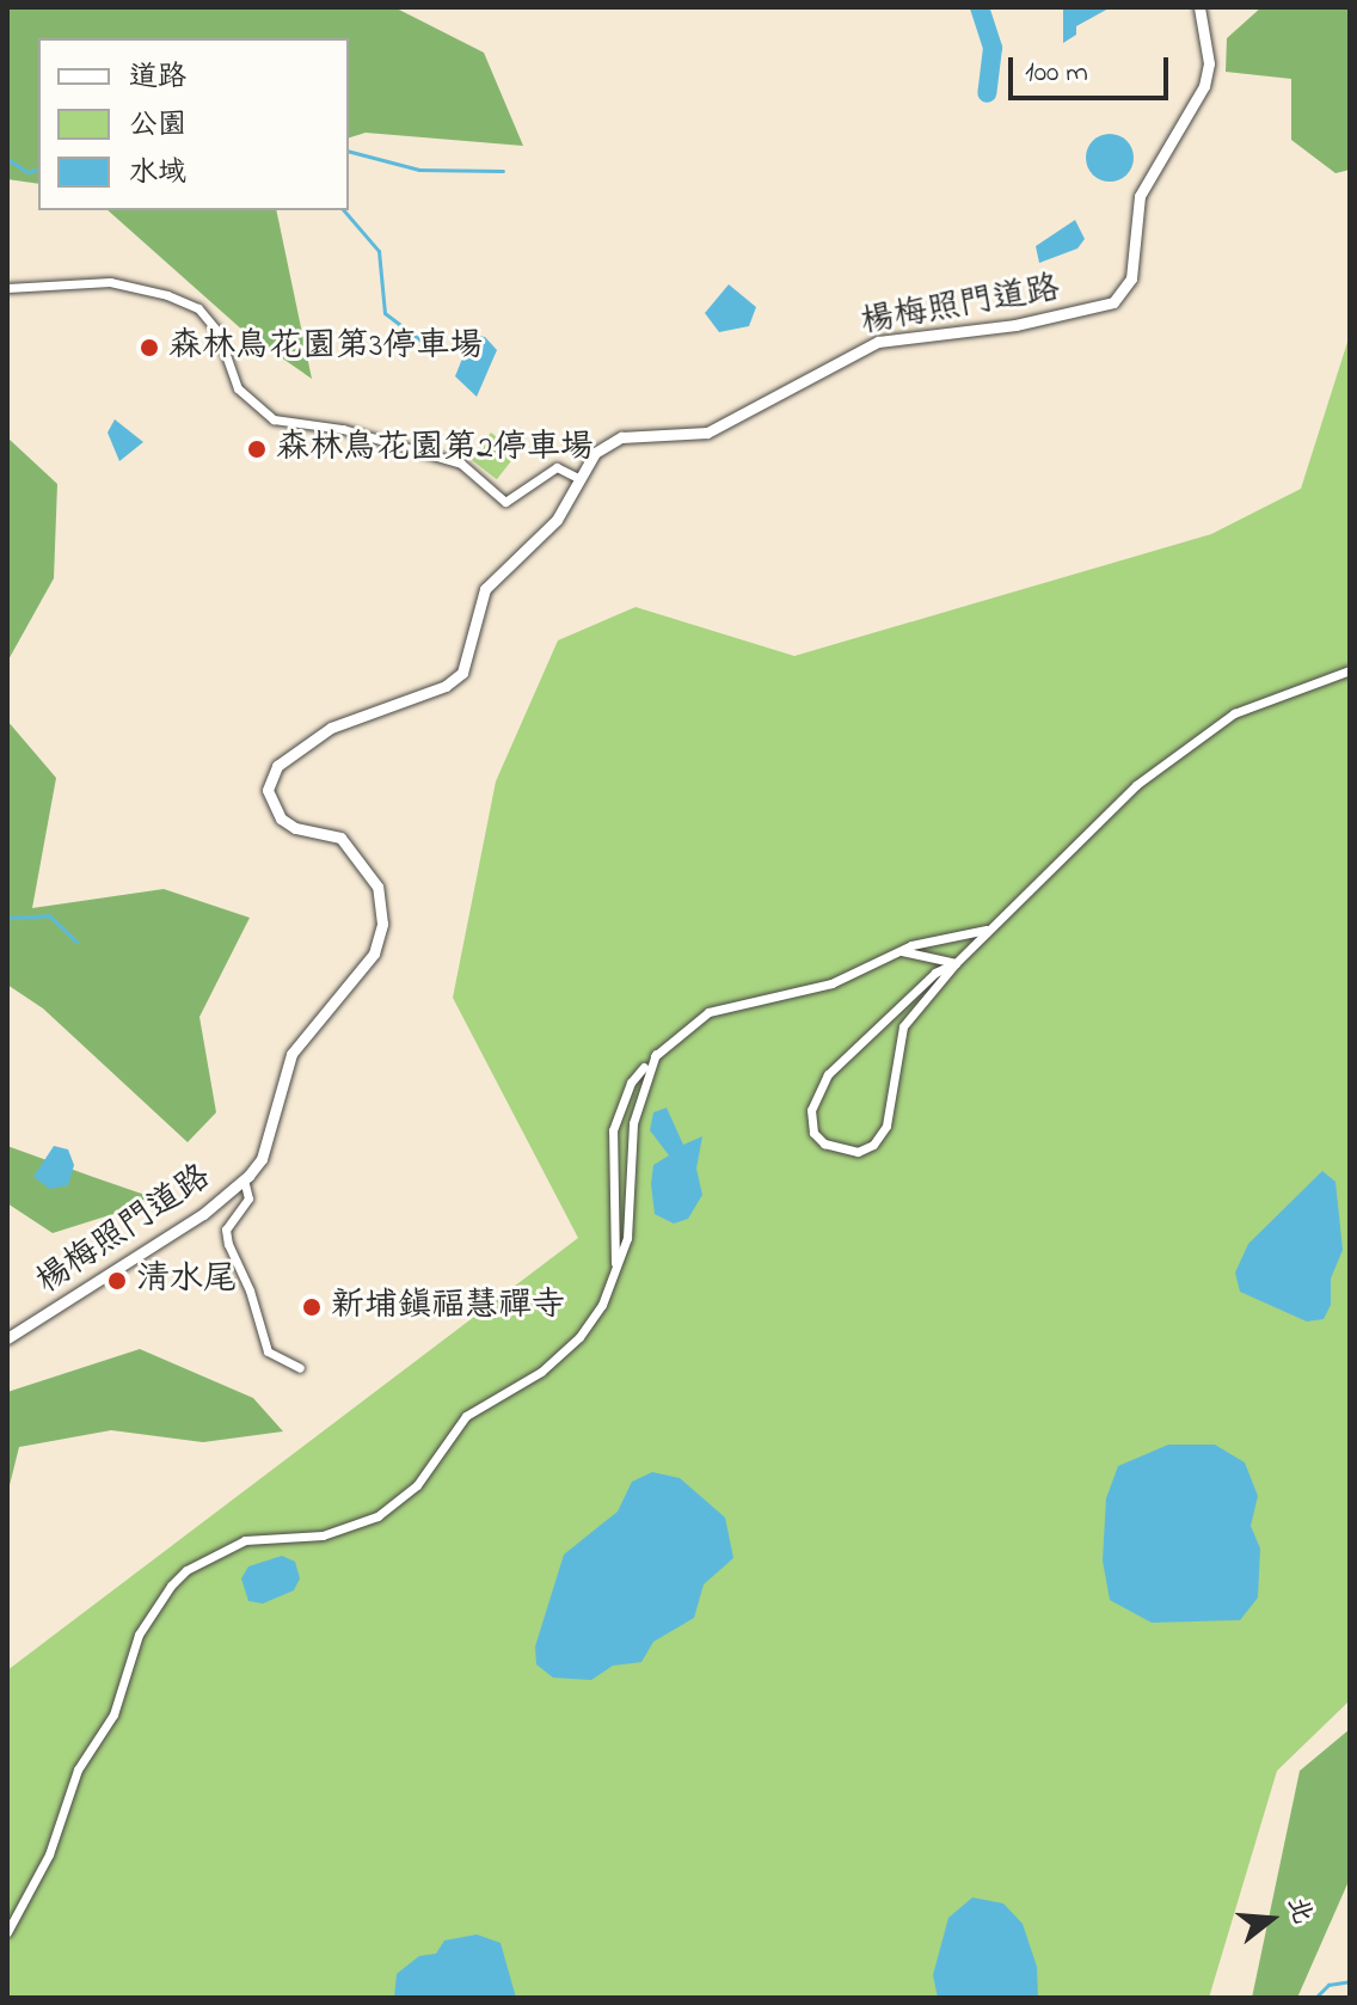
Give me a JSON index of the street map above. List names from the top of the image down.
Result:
{
  "streets": {
    "street": ["楊梅照門道路"]
  },
  "places": [
    "森林鳥花園第3停車場",
    "森林鳥花園第2停車場",
    "清水尾",
    "新埔鎮福慧禪寺"
  ],
  "legend": ["道路", "公園", "水域"],
  "scale_bar": "100 m",
  "north": "right"
}
